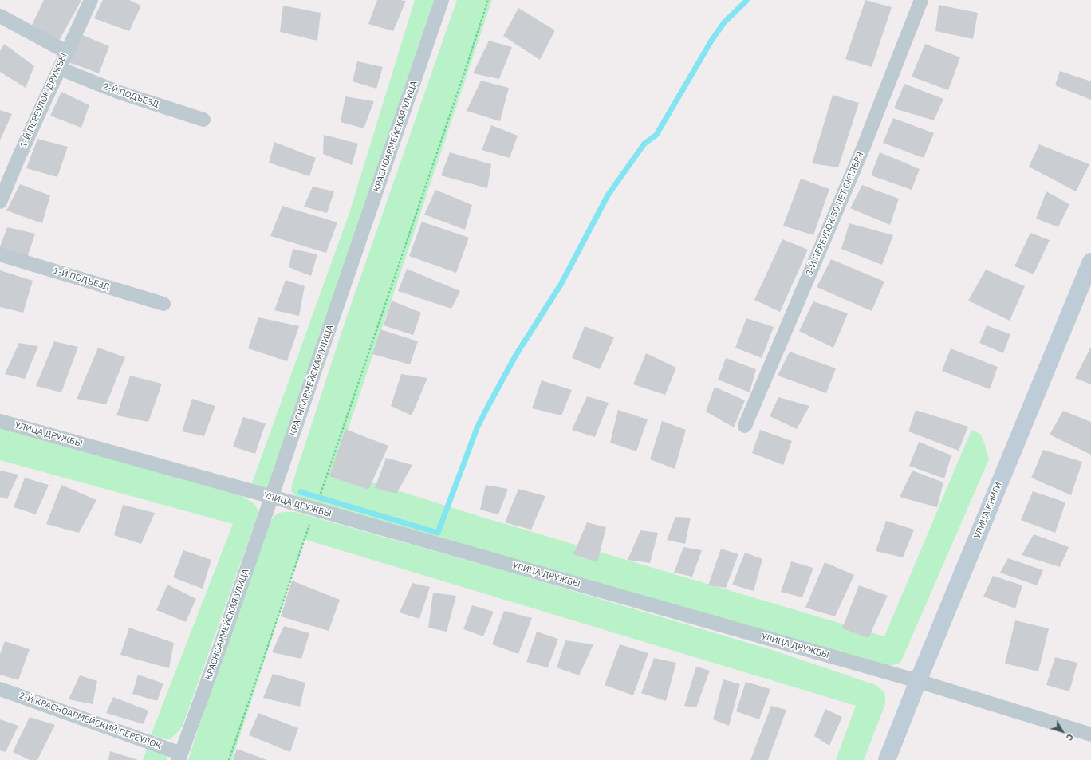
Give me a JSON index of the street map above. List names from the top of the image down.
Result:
{
  "streets": {
    "street": [
      "2-Й ПОДЪЕЗД",
      "1-Й ПЕРЕУЛОК ДРУЖБЫ",
      "КРАСНОАРМЕЙСКАЯ УЛИЦА",
      "3-Й ПЕРЕУЛОК 50 ЛЕТ ОКТЯБРЯ",
      "1-Й ПОДЪЕЗД",
      "УЛИЦА ДРУЖБЫ",
      "УЛИЦА КНИГИ",
      "2-Й КРАСНОАРМЕЙСКИЙ ПЕРЕУЛОК"
    ]
  },
  "crossings": [
    ["2-Й ПОДЪЕЗД", "1-Й ПЕРЕУЛОК ДРУЖБЫ"],
    ["КРАСНОАРМЕЙСКАЯ УЛИЦА", "УЛИЦА ДРУЖБЫ"],
    ["КРАСНОАРМЕЙСКАЯ УЛИЦА", "2-Й КРАСНОАРМЕЙСКИЙ ПЕРЕУЛОК"],
    ["УЛИЦА ДРУЖБЫ", "УЛИЦА КНИГИ"]
  ],
  "north": "bottom right"
}
